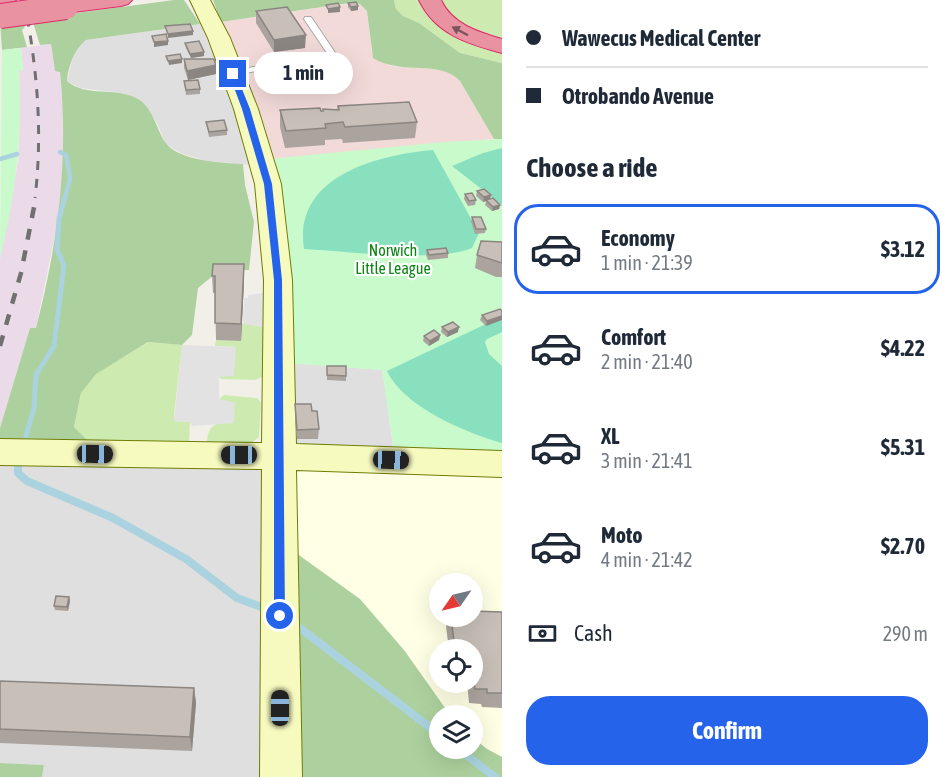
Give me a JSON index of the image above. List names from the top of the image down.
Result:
{
  "parks": ["Norwich Little League"],
  "north": "bottom left",
  "page": {
    "banner": ["Wawecus Medical Center", "Otrobando Avenue"],
    "bubble": "1 min",
    "heading": "Choose a ride",
    "list": [
      {
        "name": "Economy",
        "note": "1 min · 21:39",
        "value": "$3.12"
      },
      {
        "name": "Comfort",
        "note": "2 min · 21:40",
        "value": "$4.22"
      },
      {
        "name": "XL",
        "note": "3 min · 21:41",
        "value": "$5.31"
      },
      {
        "name": "Moto",
        "note": "4 min · 21:42",
        "value": "$2.70"
      }
    ],
    "pay": ["Cash", "290 m"],
    "buttons": "Confirm"
  }
}
